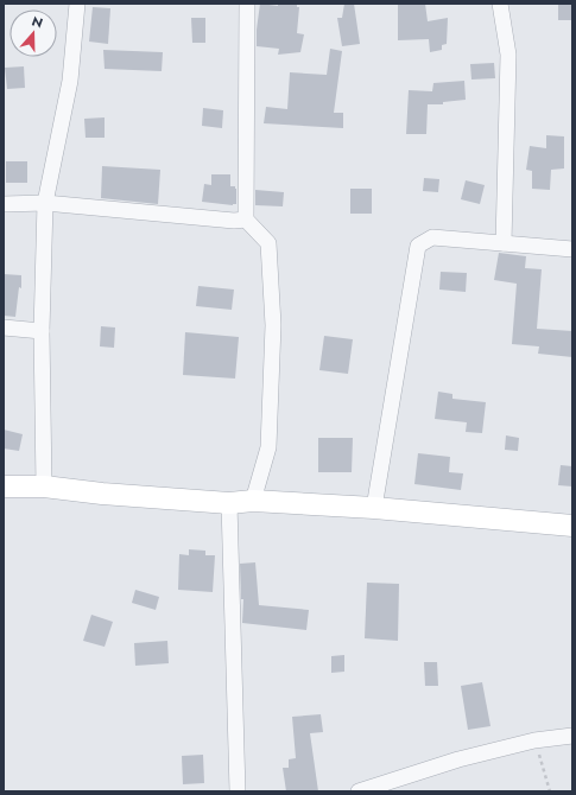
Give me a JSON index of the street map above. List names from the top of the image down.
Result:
{
  "north": "top"
}
